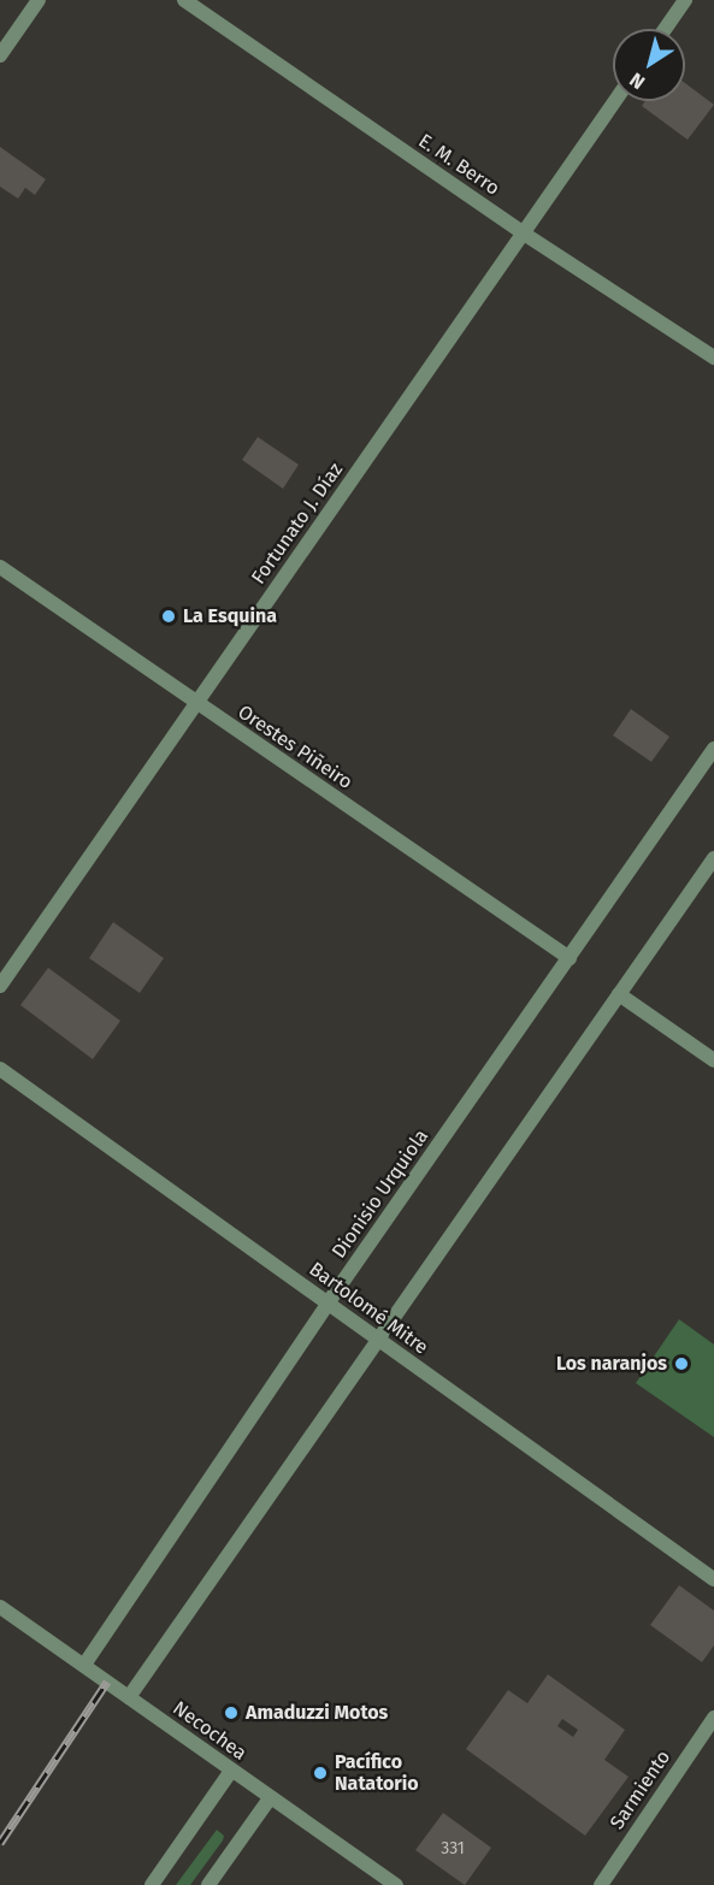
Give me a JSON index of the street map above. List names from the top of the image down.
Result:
{
  "streets": {
    "street": [
      "E. M. Berro",
      "Fortunato J. Díaz",
      "Orestes Piñeiro",
      "Dionisio Urquiola",
      "Bartolomé Mitre",
      "Necochea",
      "Sarmiento"
    ]
  },
  "crossings": [
    ["E. M. Berro", "Fortunato J. Díaz"],
    ["Fortunato J. Díaz", "Orestes Piñeiro"],
    ["Orestes Piñeiro", "Dionisio Urquiola"],
    ["Dionisio Urquiola", "Bartolomé Mitre"],
    ["Dionisio Urquiola", "Necochea"]
  ],
  "places": [
    "La Esquina",
    "Los naranjos",
    "Amaduzzi Motos",
    "Pacífico Natatorio"
  ],
  "house_numbers": ["331"],
  "north": "bottom left"
}
